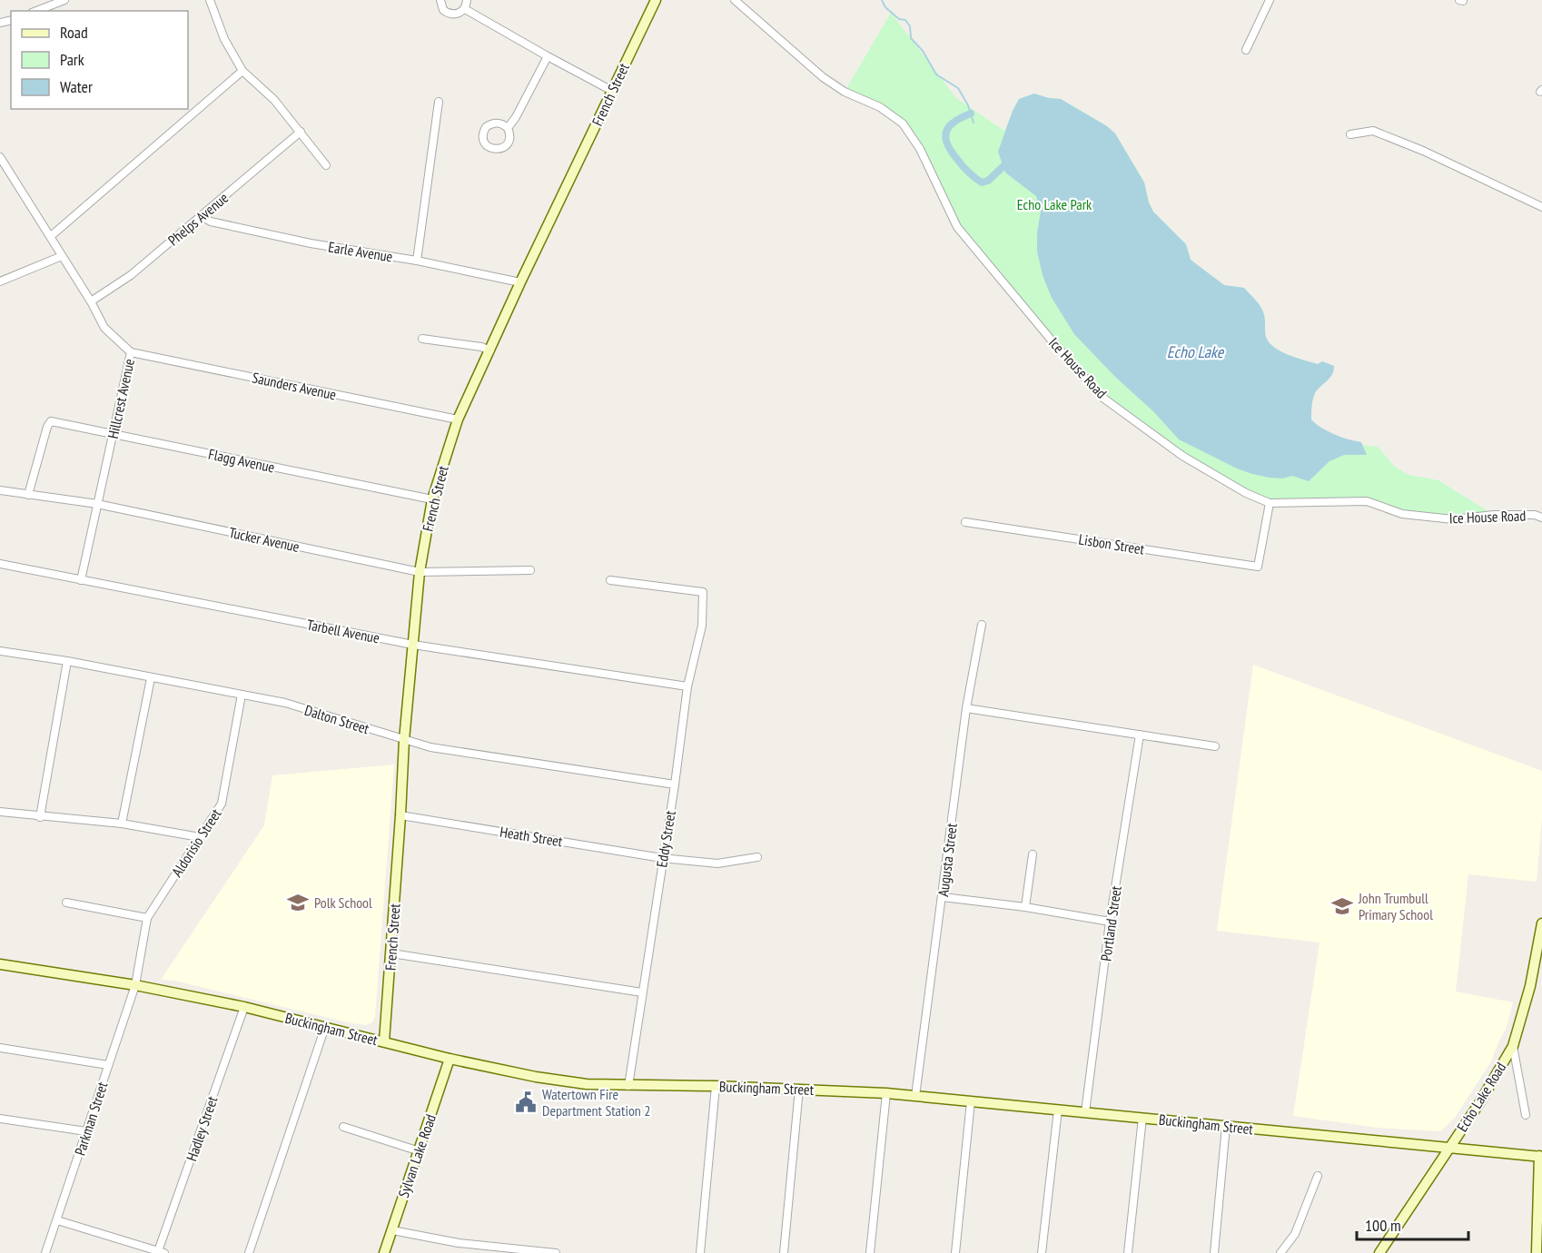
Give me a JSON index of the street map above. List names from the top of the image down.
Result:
{
  "streets": {
    "main road": [
      "French Street",
      "Buckingham Street",
      "Echo Lake Road",
      "Sylvan Lake Road"
    ],
    "street": [
      "Phelps Avenue",
      "Earle Avenue",
      "Ice House Road",
      "Saunders Avenue",
      "Hillcrest Avenue",
      "Flagg Avenue",
      "Tucker Avenue",
      "Lisbon Street",
      "Tarbell Avenue",
      "Dalton Street",
      "Heath Street",
      "Eddy Street",
      "Aldorisio Street",
      "Augusta Street",
      "Portland Street",
      "Parkman Street",
      "Hadley Street"
    ]
  },
  "crossings": [
    ["French Street", "Earle Avenue"],
    ["French Street", "Saunders Avenue"],
    ["French Street", "Flagg Avenue"],
    ["French Street", "Tucker Avenue"],
    ["French Street", "Tarbell Avenue"],
    ["French Street", "Dalton Street"],
    ["French Street", "Heath Street"],
    ["French Street", "Buckingham Street"],
    ["Phelps Avenue", "Earle Avenue"],
    ["Phelps Avenue", "Hillcrest Avenue"],
    ["Ice House Road", "Lisbon Street"],
    ["Saunders Avenue", "Hillcrest Avenue"],
    ["Hillcrest Avenue", "Flagg Avenue"],
    ["Hillcrest Avenue", "Tucker Avenue"],
    ["Hillcrest Avenue", "Tarbell Avenue"],
    ["Flagg Avenue", "Tucker Avenue"],
    ["Tarbell Avenue", "Eddy Street"],
    ["Dalton Street", "Eddy Street"],
    ["Dalton Street", "Aldorisio Street"],
    ["Heath Street", "Eddy Street"],
    ["Eddy Street", "Buckingham Street"],
    ["Aldorisio Street", "Buckingham Street"],
    ["Aldorisio Street", "Parkman Street"],
    ["Augusta Street", "Buckingham Street"],
    ["Portland Street", "Buckingham Street"],
    ["Buckingham Street", "Echo Lake Road"],
    ["Buckingham Street", "Parkman Street"],
    ["Buckingham Street", "Hadley Street"],
    ["Buckingham Street", "Sylvan Lake Road"]
  ],
  "water": ["Echo Lake"],
  "parks": ["Echo Lake Park"],
  "places": {
    "school or university": ["Polk School", "John Trumbull Primary School"],
    "public building": ["Watertown Fire Department Station 2"]
  },
  "legend": ["Road", "Park", "Water"],
  "scale_bar": "100 m"
}
